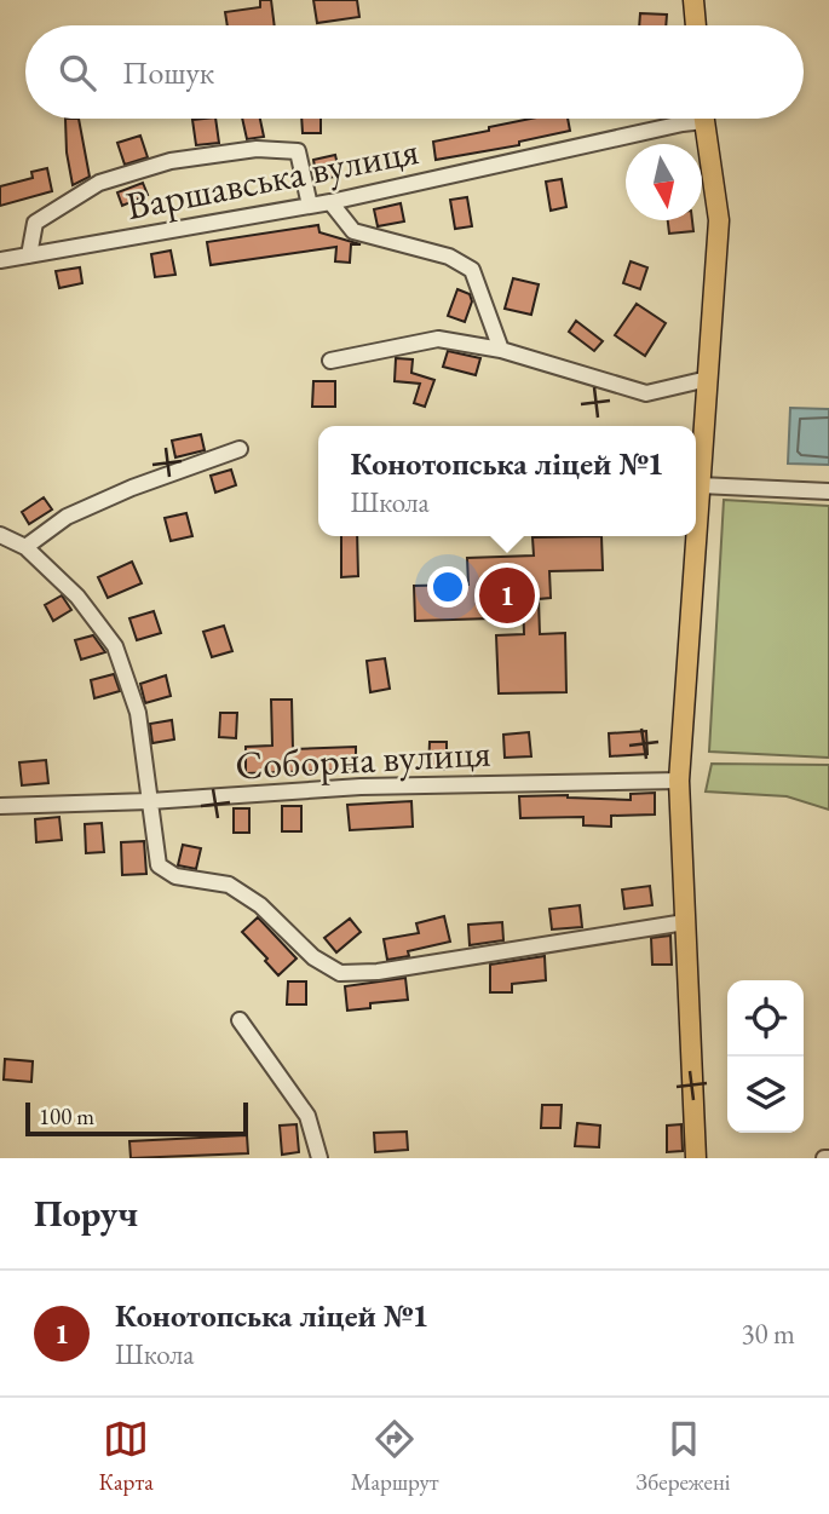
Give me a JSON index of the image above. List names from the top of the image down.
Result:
{
  "streets": {
    "street": ["Варшавська вулиця", "Соборна вулиця"]
  },
  "scale_bar": "100 m",
  "north": "bottom",
  "page": {
    "search": "Пошук",
    "popup": ["Конотопська ліцей №1", "Школа"],
    "pins": "1",
    "scale": "100 m",
    "heading": "Поруч",
    "list": [
      {
        "mark": "1",
        "name": "Конотопська ліцей №1",
        "note": "Школа",
        "value": "30 m"
      }
    ],
    "nav": ["Карта", "Маршрут", "Збережені"]
  }
}
